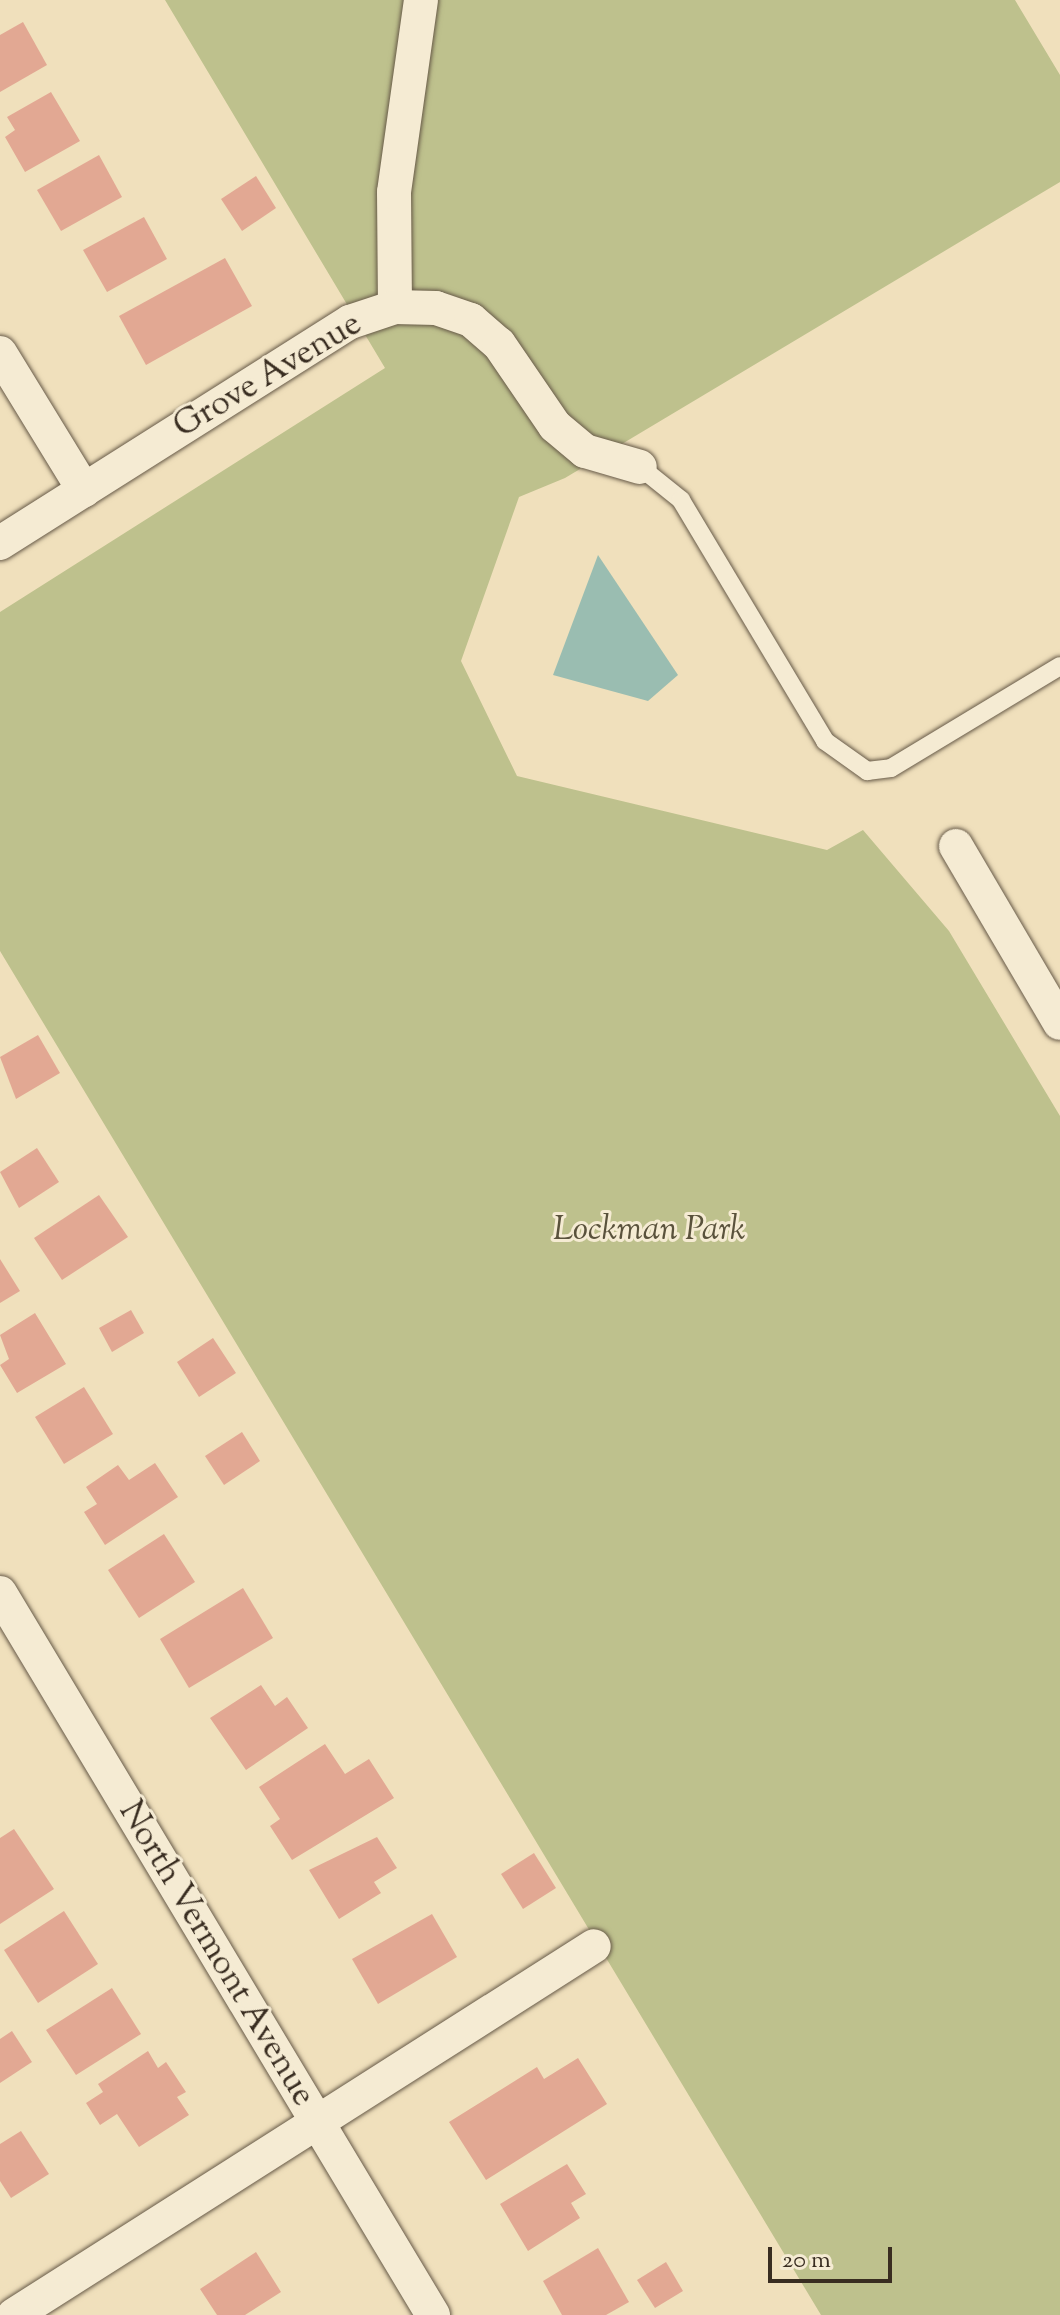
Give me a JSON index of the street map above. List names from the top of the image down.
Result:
{
  "streets": {
    "street": ["Grove Avenue", "North Vermont Avenue"]
  },
  "parks": ["Lockman Park"],
  "scale_bar": "20 m"
}
